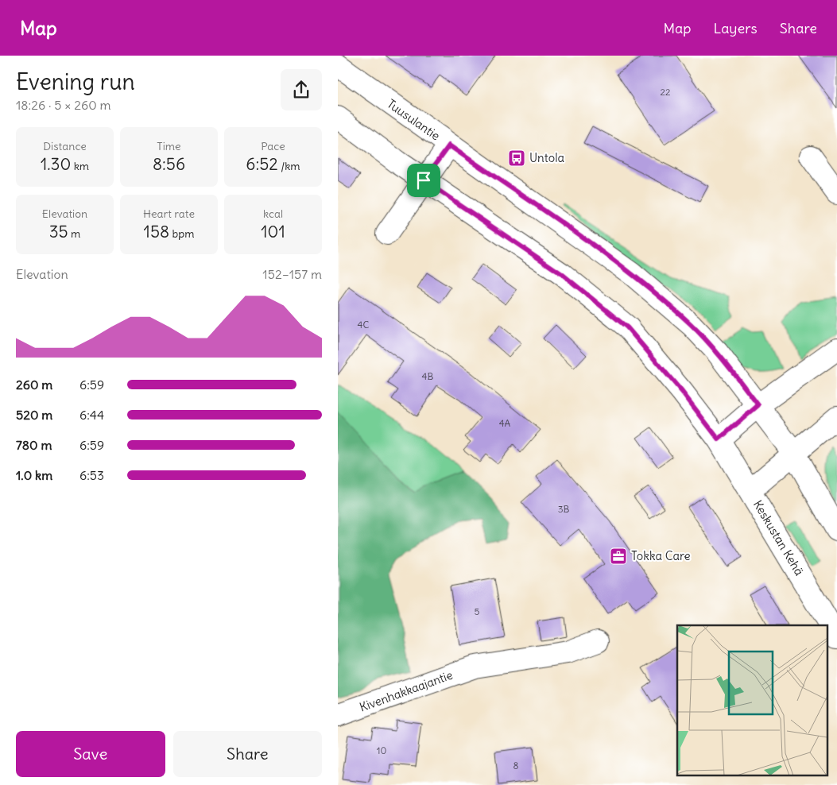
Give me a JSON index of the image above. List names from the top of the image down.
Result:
{
  "streets": {
    "main road": ["Tuusulantie", "Keskustan Kehä", "Kivenhakkaajantie"]
  },
  "places": {
    "bus stop": ["Untola"],
    "office": ["Tokka Care"]
  },
  "house_numbers": [
    "22",
    "4C",
    "4B",
    "4A",
    "3B",
    "5",
    "10",
    "8"
  ],
  "page": {
    "header": "Map",
    "nav": ["Map", "Layers", "Share"],
    "heading": ["Evening run", "18:26 · 5 × 260 m"],
    "stats": [
      ["Distance", "1.30 km"],
      ["Time", "8:56"],
      ["Pace", "6:52 /km"],
      ["Elevation", "35 m"],
      ["Heart rate", "158 bpm"],
      ["kcal", "101"]
    ],
    "chart": ["Elevation", "152–157 m"],
    "list": [
      {
        "name": "260 m",
        "note": "6:59"
      },
      {
        "name": "520 m",
        "note": "6:44"
      },
      {
        "name": "780 m",
        "note": "6:59"
      },
      {
        "name": "1.0 km",
        "note": "6:53"
      }
    ],
    "buttons": ["Save", "Share"]
  }
}
